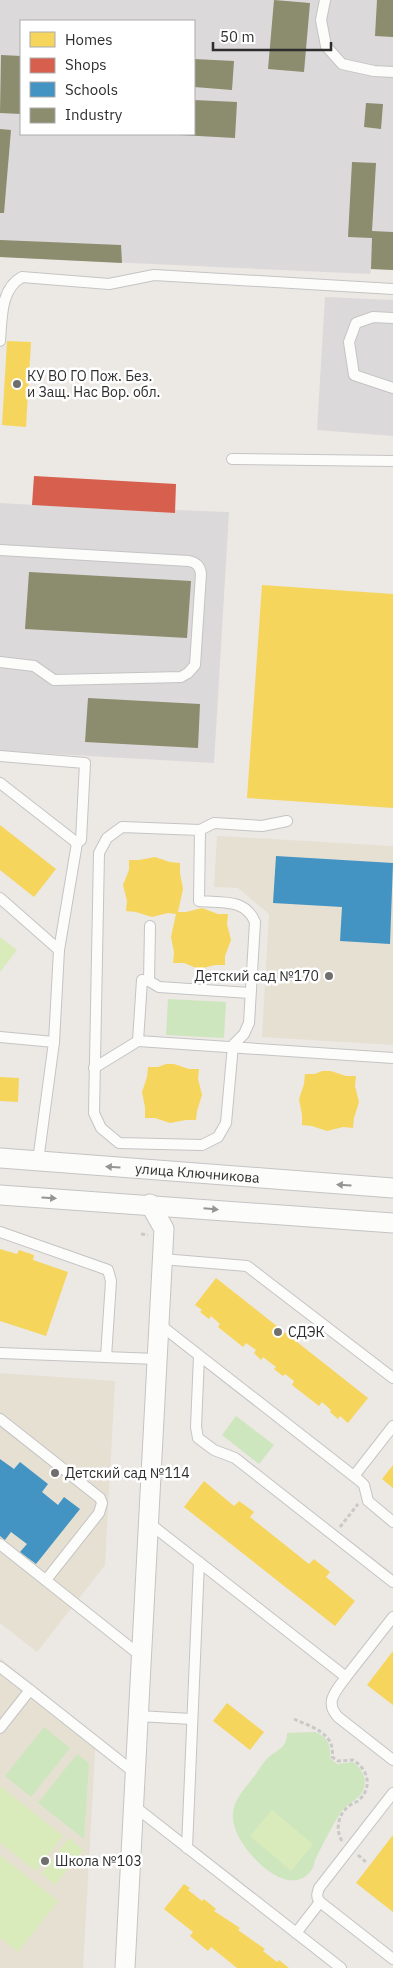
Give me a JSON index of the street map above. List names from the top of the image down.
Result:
{
  "streets": {
    "street": ["улица Ключникова"]
  },
  "places": [
    "КУ ВО ГО Пож. Без. и Защ. Нас Вор. обл.",
    "Детский сад №170",
    "СДЭК",
    "Детский сад №114",
    "Школа №103"
  ],
  "legend": [
    "Homes",
    "Shops",
    "Schools",
    "Industry"
  ],
  "scale_bar": "50 m"
}
